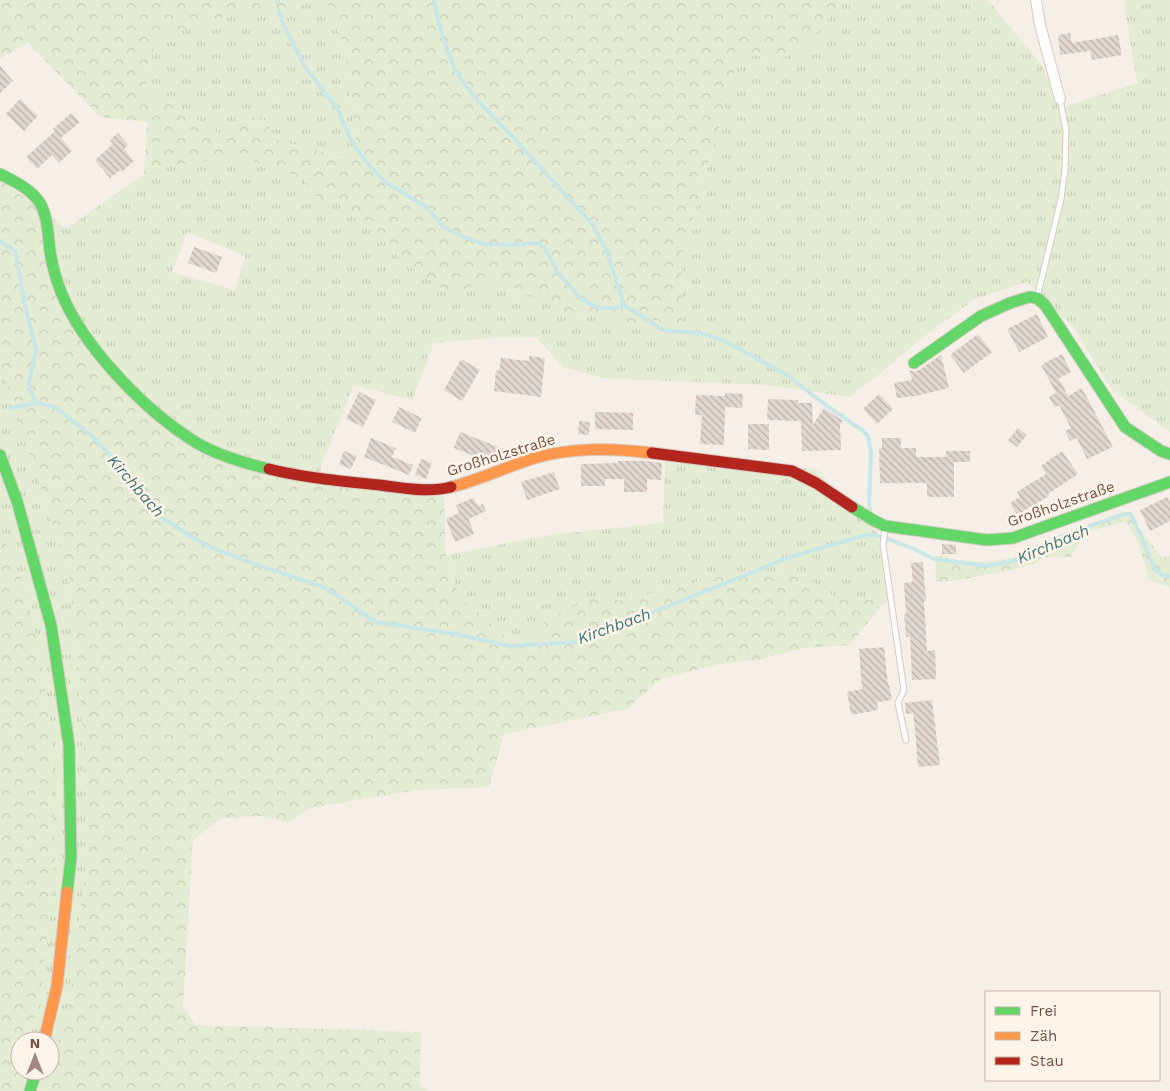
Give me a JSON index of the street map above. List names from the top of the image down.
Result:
{
  "streets": {
    "main road": ["Großholzstraße"]
  },
  "water": ["Kirchbach"],
  "legend": ["Frei", "Zäh", "Stau"],
  "north": "top"
}
